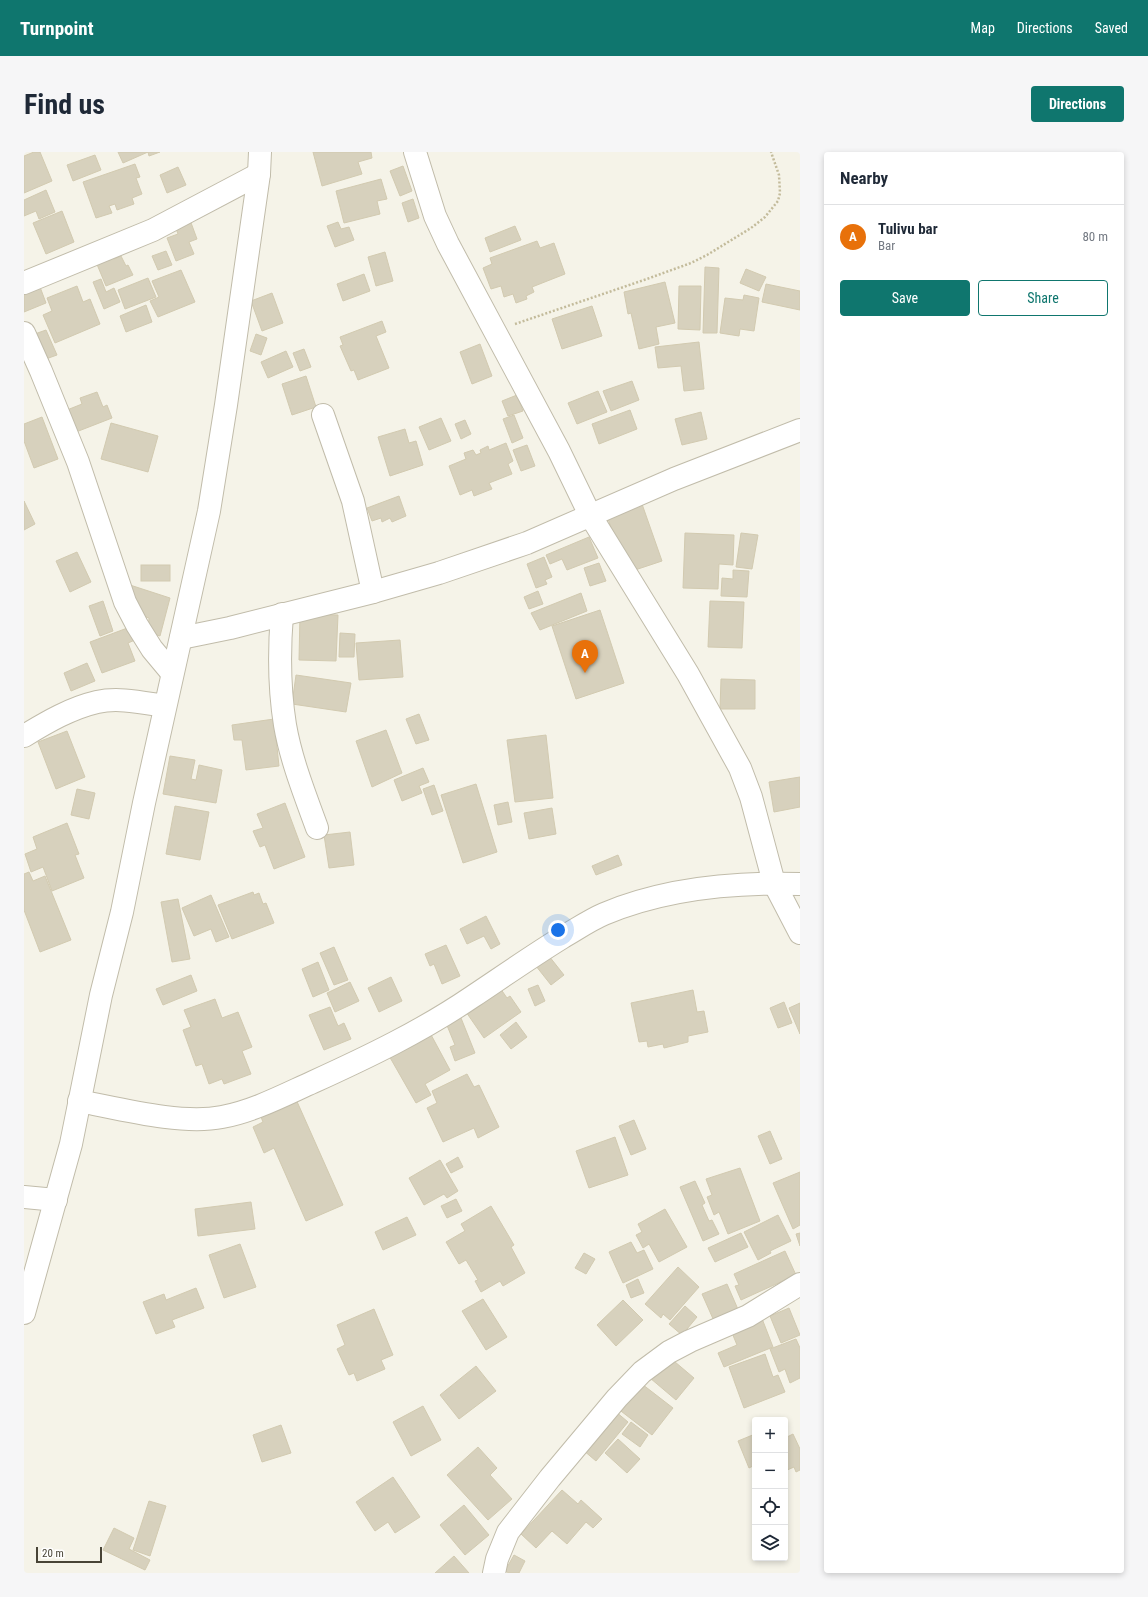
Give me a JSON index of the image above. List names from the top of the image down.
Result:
{
  "scale_bar": "20 m",
  "page": {
    "header": "Turnpoint",
    "nav": ["Map", "Directions", "Saved"],
    "buttons": [
      "Directions",
      ["Save", "Share"]
    ],
    "title": "Find us",
    "heading": "Nearby",
    "list": [
      {
        "mark": "A",
        "name": "Tulivu bar",
        "note": "Bar",
        "value": "80 m"
      }
    ],
    "pins": "A",
    "map_buttons": ["+", "−"],
    "scale": "20 m"
  }
}
